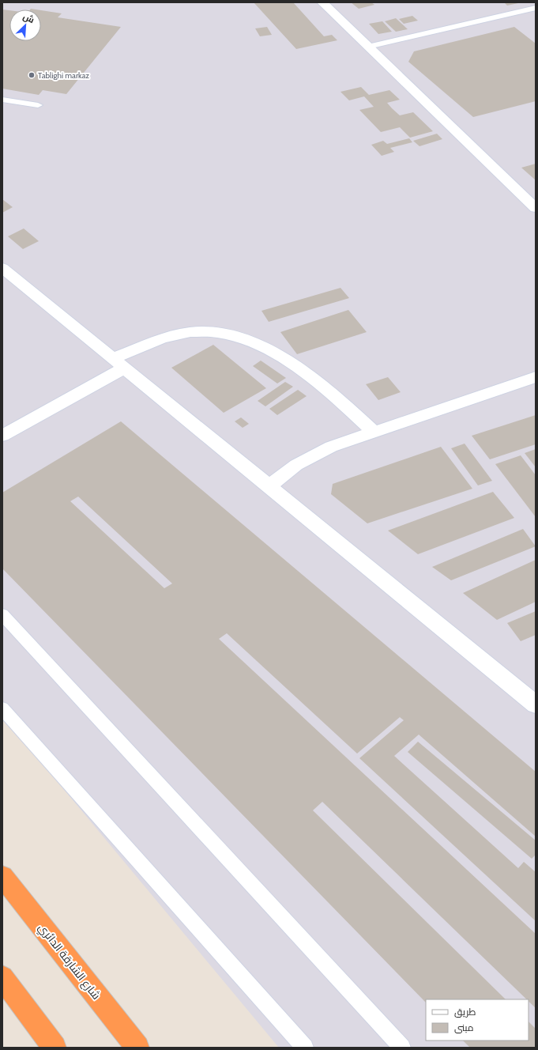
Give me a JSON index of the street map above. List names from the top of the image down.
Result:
{
  "streets": {
    "highway": ["شارع الشارقة الدائري"]
  },
  "places": ["Tablighi markaz"],
  "legend": ["طريق", "مبنى"],
  "north": "top right"
}
